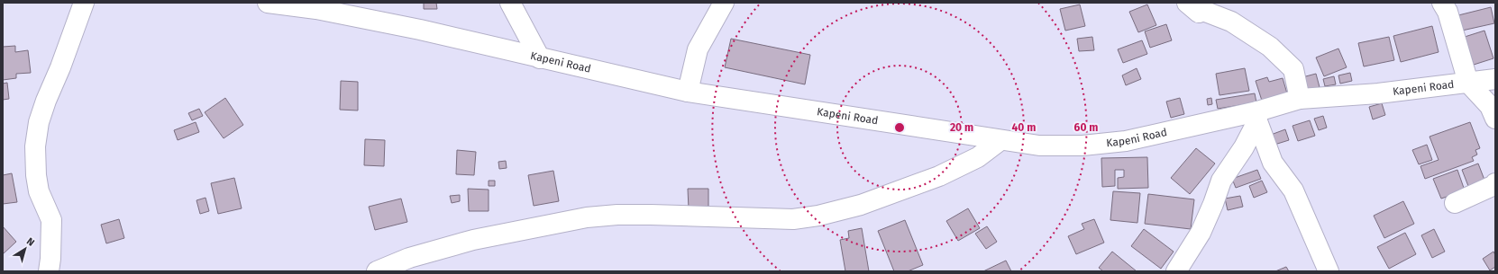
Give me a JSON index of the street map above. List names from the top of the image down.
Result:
{
  "streets": {
    "street": ["Kapeni Road"]
  },
  "north": "top right",
  "rings": ["20 m", "40 m", "60 m"]
}
